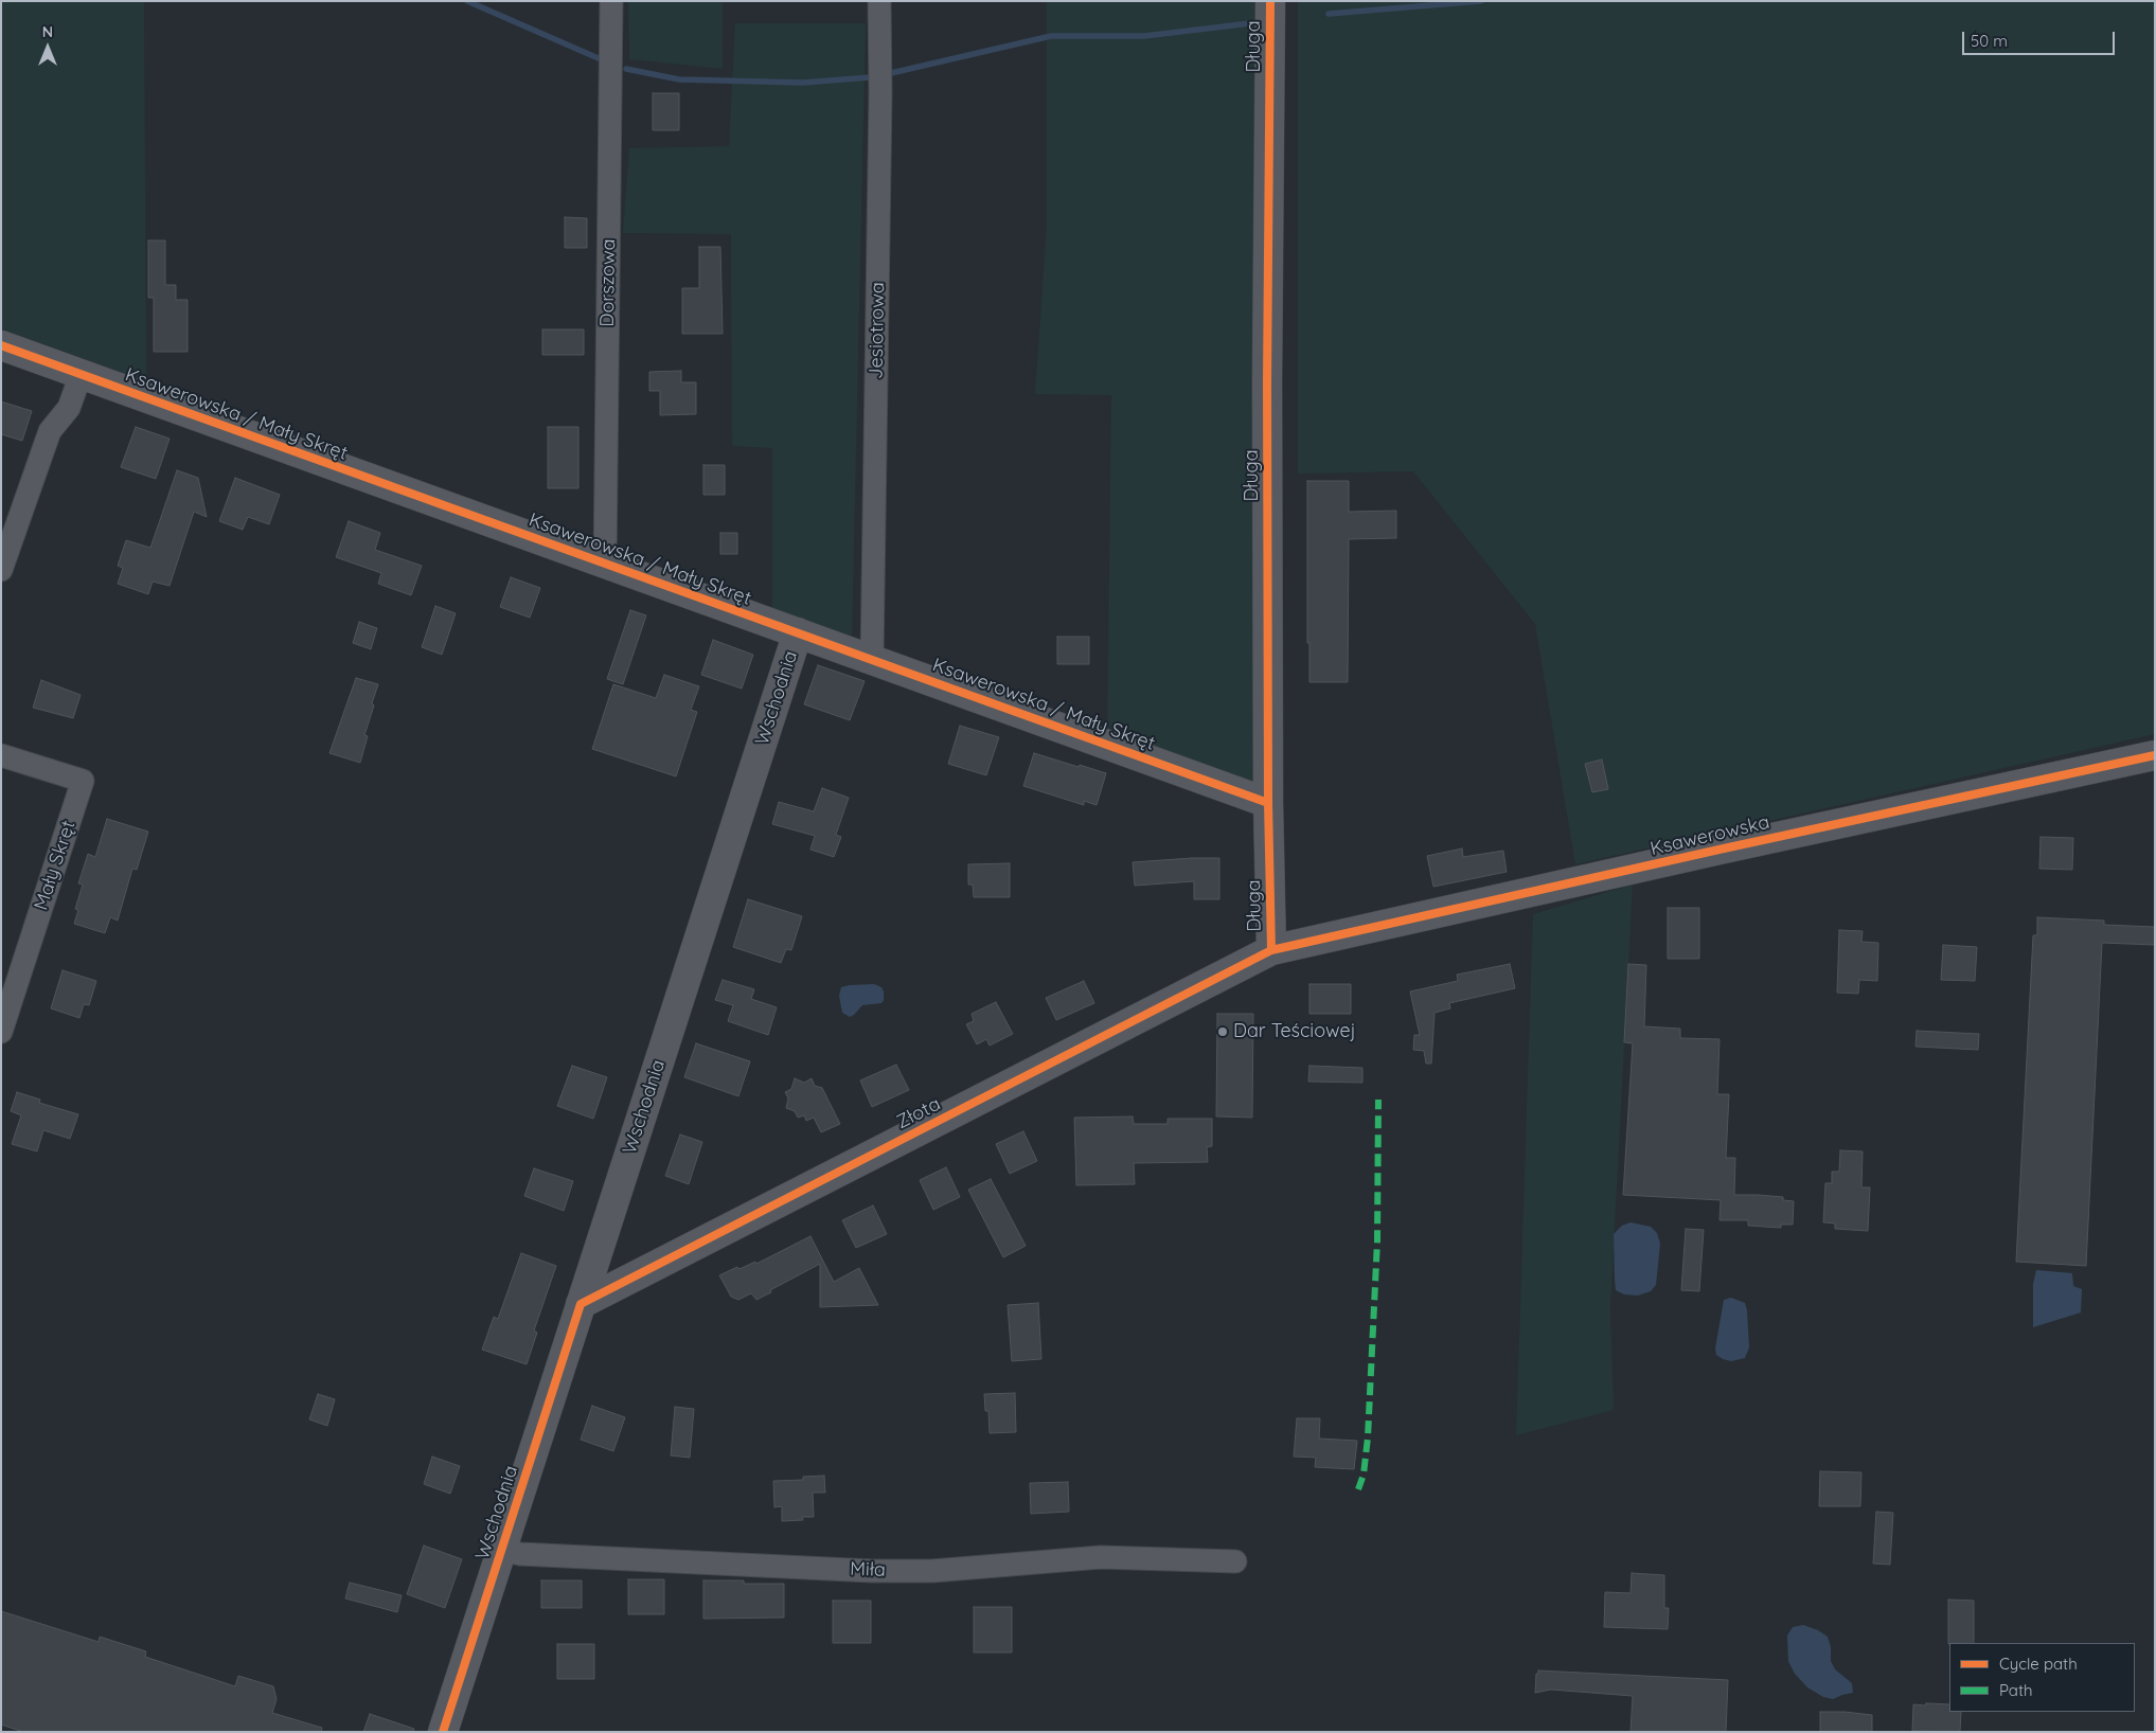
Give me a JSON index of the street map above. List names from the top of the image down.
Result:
{
  "streets": {
    "street": [
      "Długa",
      "Dorszowa",
      "Jesiotrowa",
      "Ksawerowska / Mały Skręt",
      "Wschodnia",
      "Ksawerowska",
      "Mały Skręt",
      "Złota",
      "Miła"
    ]
  },
  "crossings": [
    ["Długa", "Ksawerowska / Mały Skręt"],
    ["Długa", "Ksawerowska"],
    ["Długa", "Złota"],
    ["Dorszowa", "Ksawerowska / Mały Skręt"],
    ["Jesiotrowa", "Ksawerowska / Mały Skręt"],
    ["Ksawerowska / Mały Skręt", "Wschodnia"],
    ["Wschodnia", "Złota"],
    ["Wschodnia", "Miła"],
    ["Ksawerowska", "Złota"]
  ],
  "places": ["Dar Teściowej"],
  "legend": ["Cycle path", "Path"],
  "scale_bar": "50 m",
  "north": "top"
}
